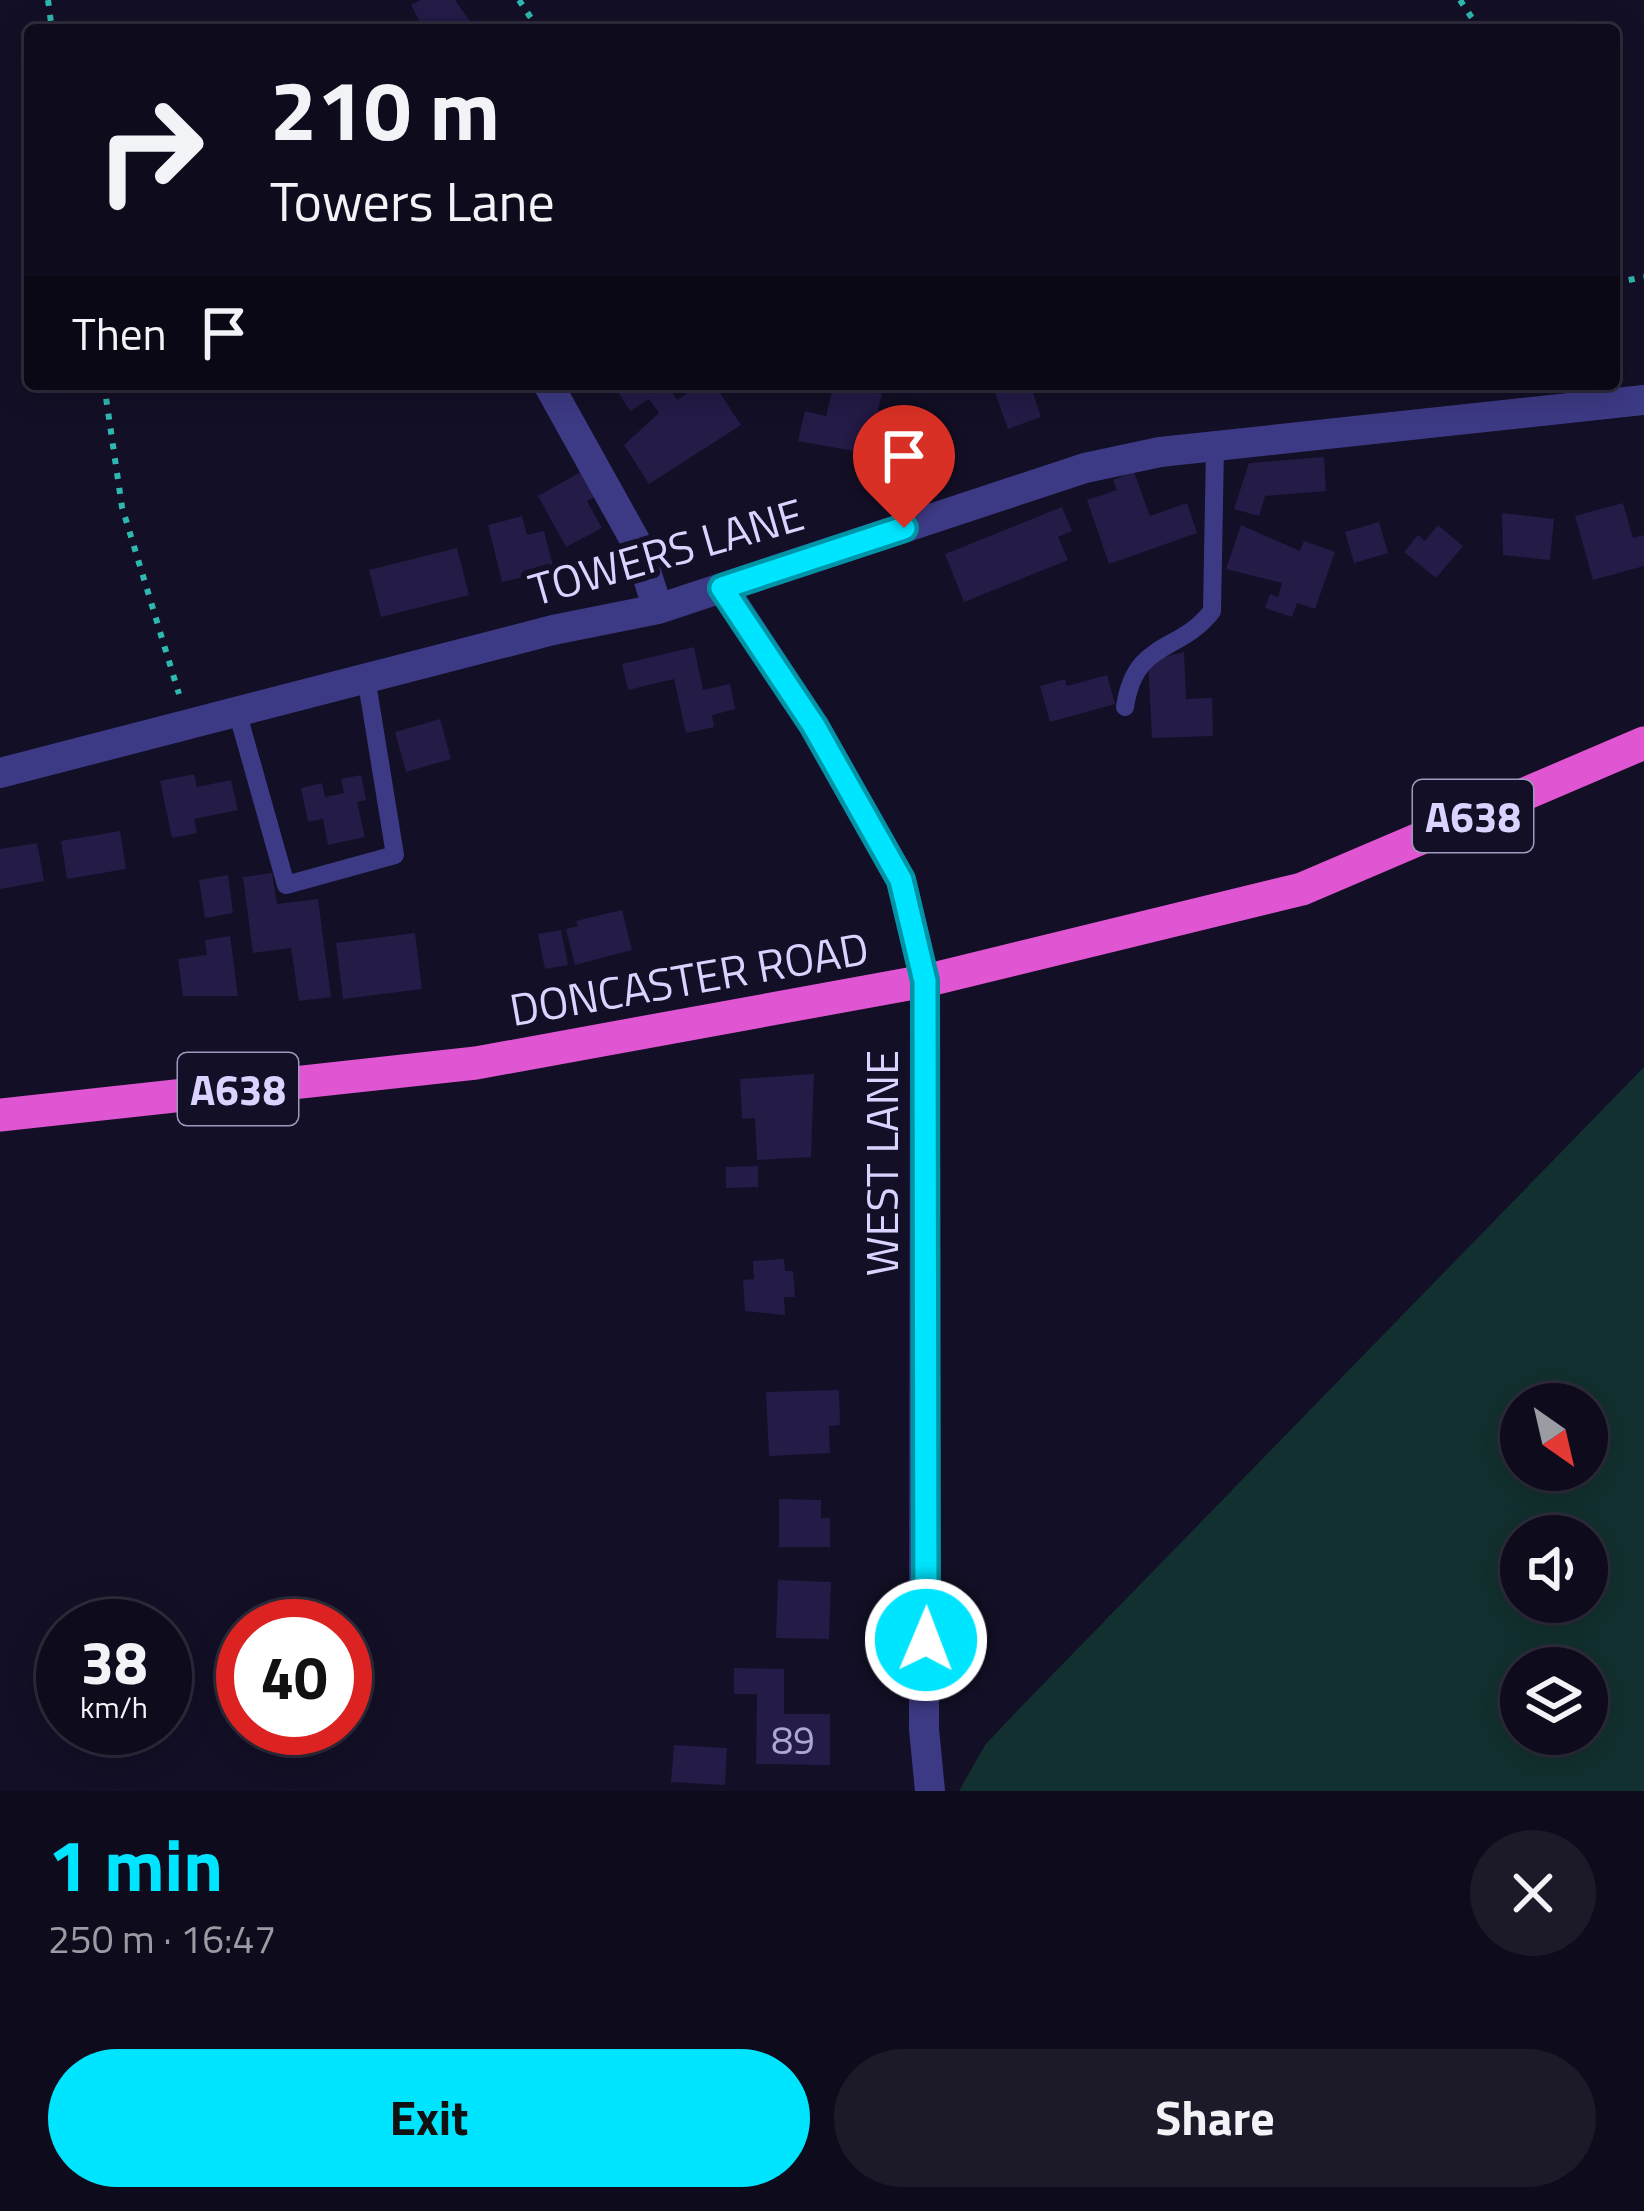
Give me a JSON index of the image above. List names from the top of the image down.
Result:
{
  "streets": {
    "highway": ["A638", "DONCASTER ROAD"],
    "street": ["TOWERS LANE", "WEST LANE"]
  },
  "crossings": [
    ["TOWERS LANE", "WEST LANE"],
    ["DONCASTER ROAD", "WEST LANE"]
  ],
  "house_numbers": ["89"],
  "north": "bottom right",
  "page": {
    "turn": ["210 m", "Towers Lane"],
    "then": "Then",
    "speed": "38 km/h",
    "limit": "40",
    "heading": ["1 min", "250 m · 16:47"],
    "buttons": ["Exit", "Share"]
  }
}
